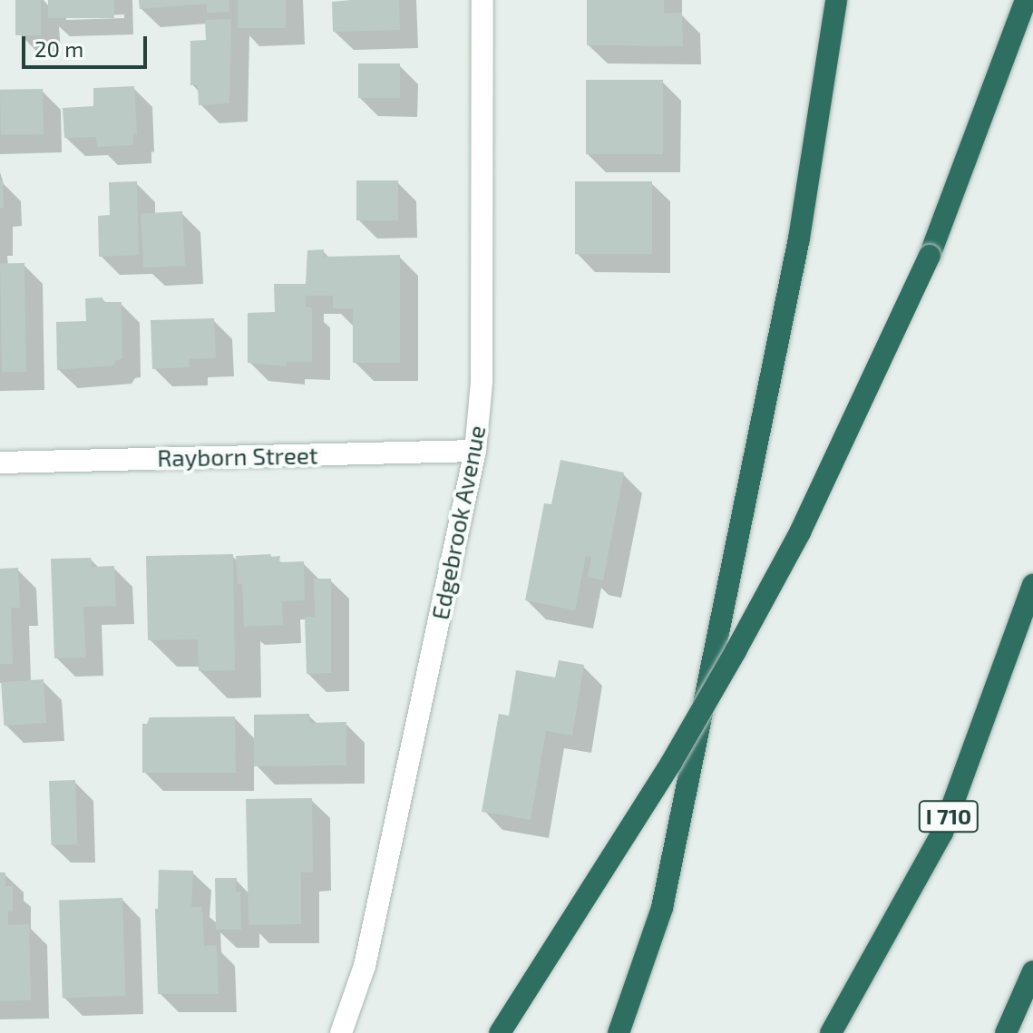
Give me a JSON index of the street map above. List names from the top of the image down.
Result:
{
  "streets": {
    "highway": ["I 710"],
    "street": ["Rayborn Street", "Edgebrook Avenue"]
  },
  "crossings": [
    ["Rayborn Street", "Edgebrook Avenue"]
  ],
  "scale_bar": "20 m"
}
